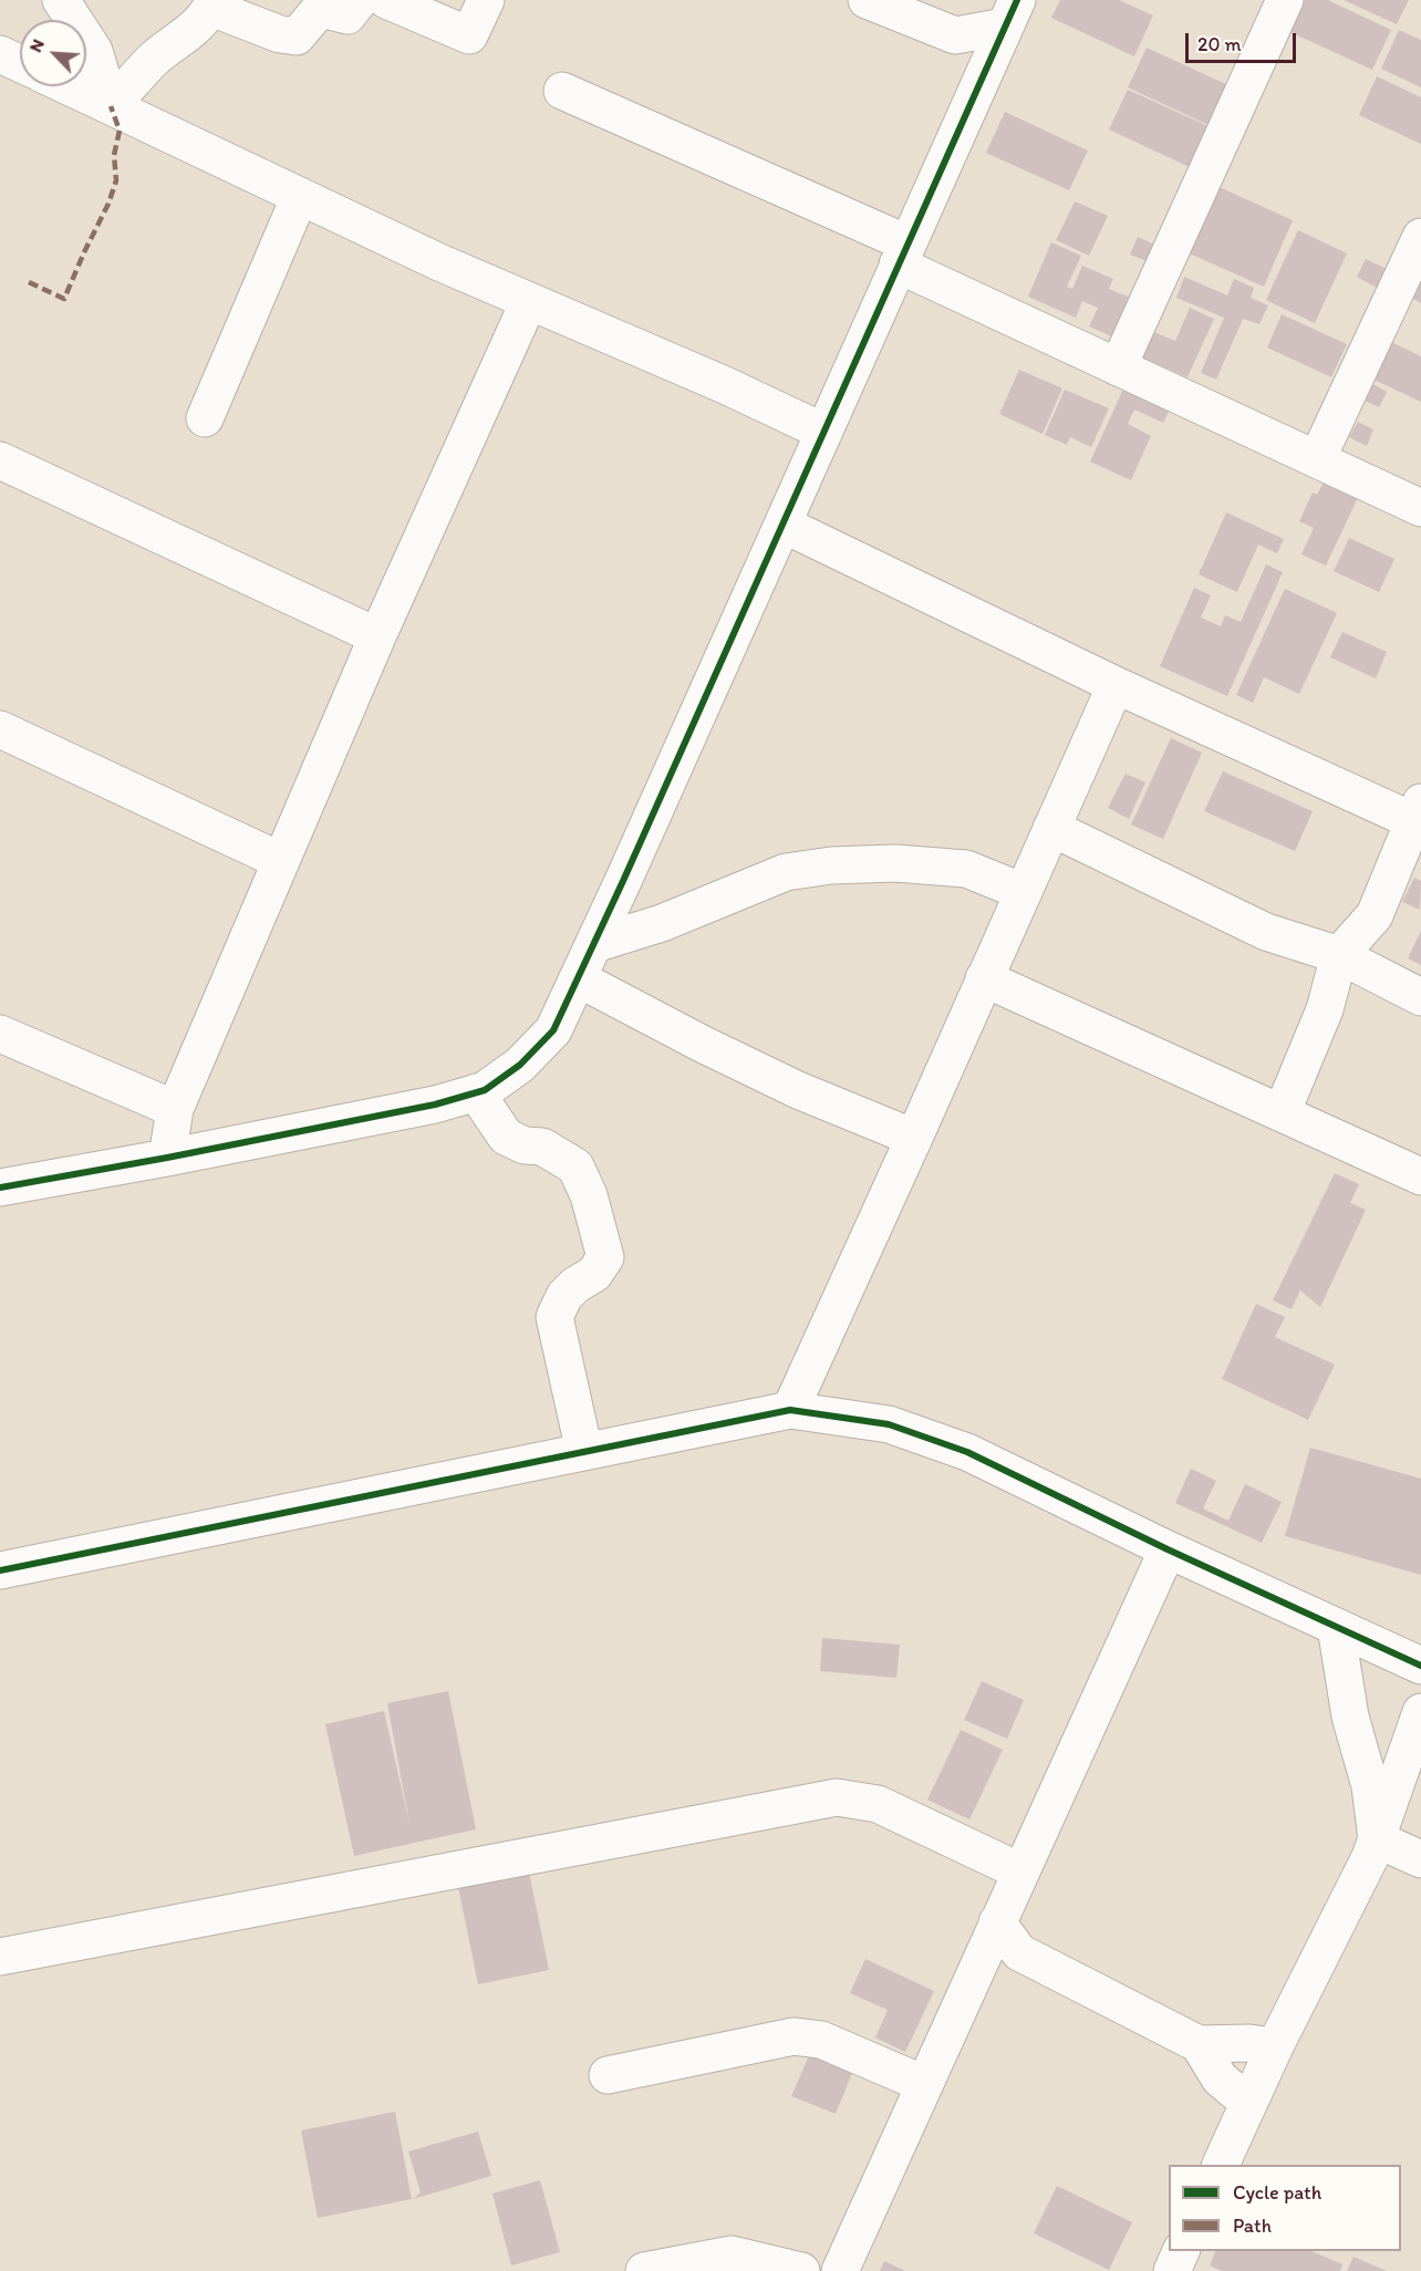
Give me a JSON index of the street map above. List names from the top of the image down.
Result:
{
  "legend": ["Cycle path", "Path"],
  "scale_bar": "20 m",
  "north": "top left"
}
